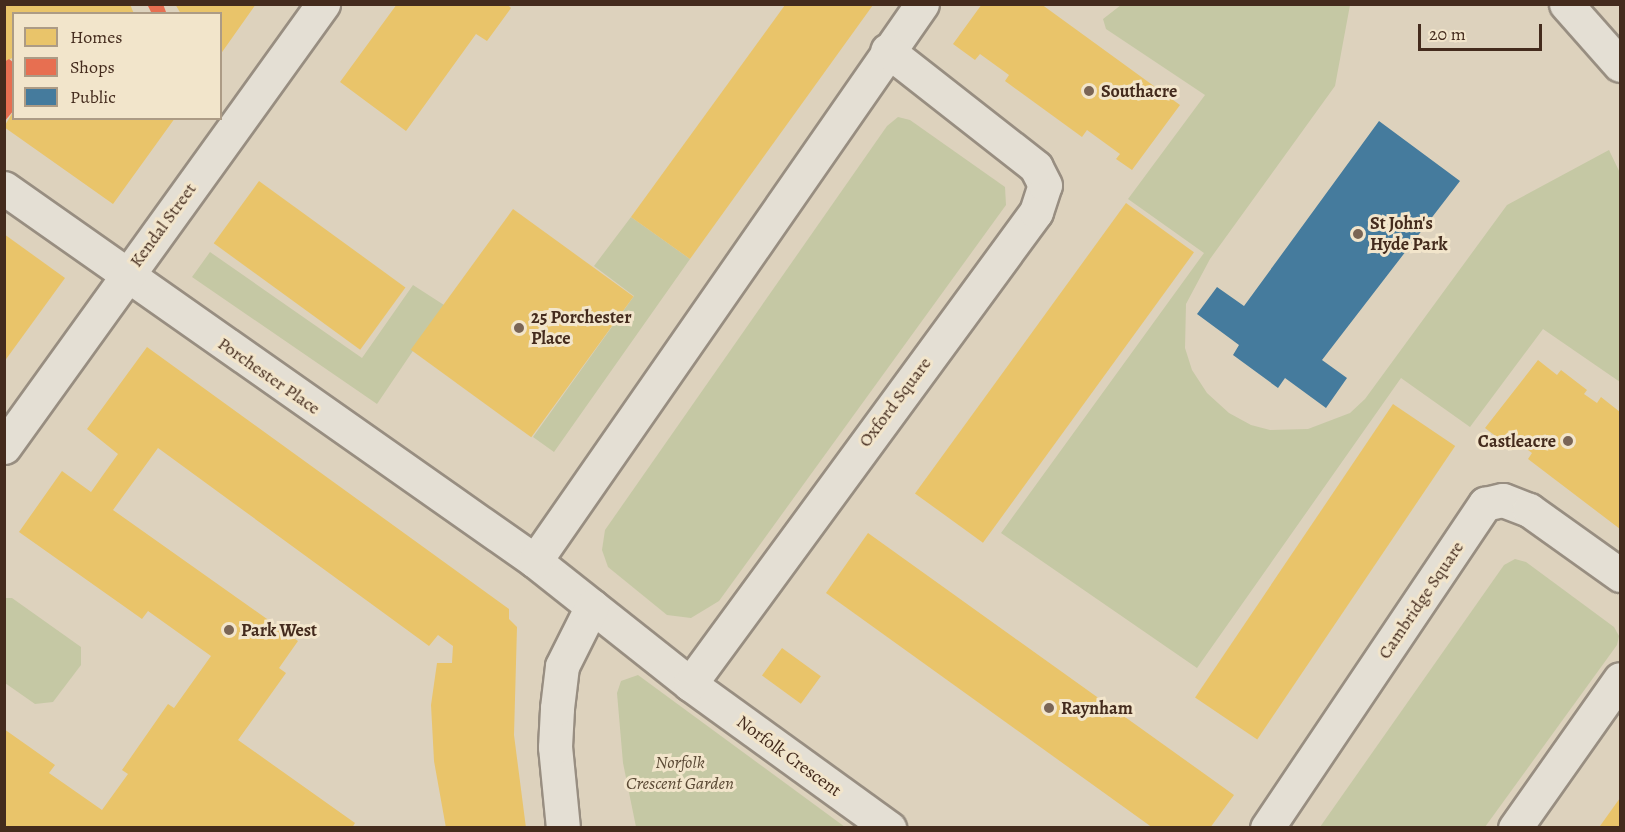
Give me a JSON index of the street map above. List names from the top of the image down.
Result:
{
  "streets": {
    "street": [
      "Kendal Street",
      "Porchester Place",
      "Oxford Square",
      "Cambridge Square",
      "Norfolk Crescent"
    ]
  },
  "crossings": [
    ["Kendal Street", "Porchester Place"],
    ["Oxford Square", "Norfolk Crescent"]
  ],
  "parks": ["Norfolk Crescent Garden"],
  "places": [
    "Southacre",
    "St John's Hyde Park",
    "25 Porchester Place",
    "Castleacre",
    "Park West",
    "Raynham"
  ],
  "legend": ["Homes", "Shops", "Public"],
  "scale_bar": "20 m"
}
